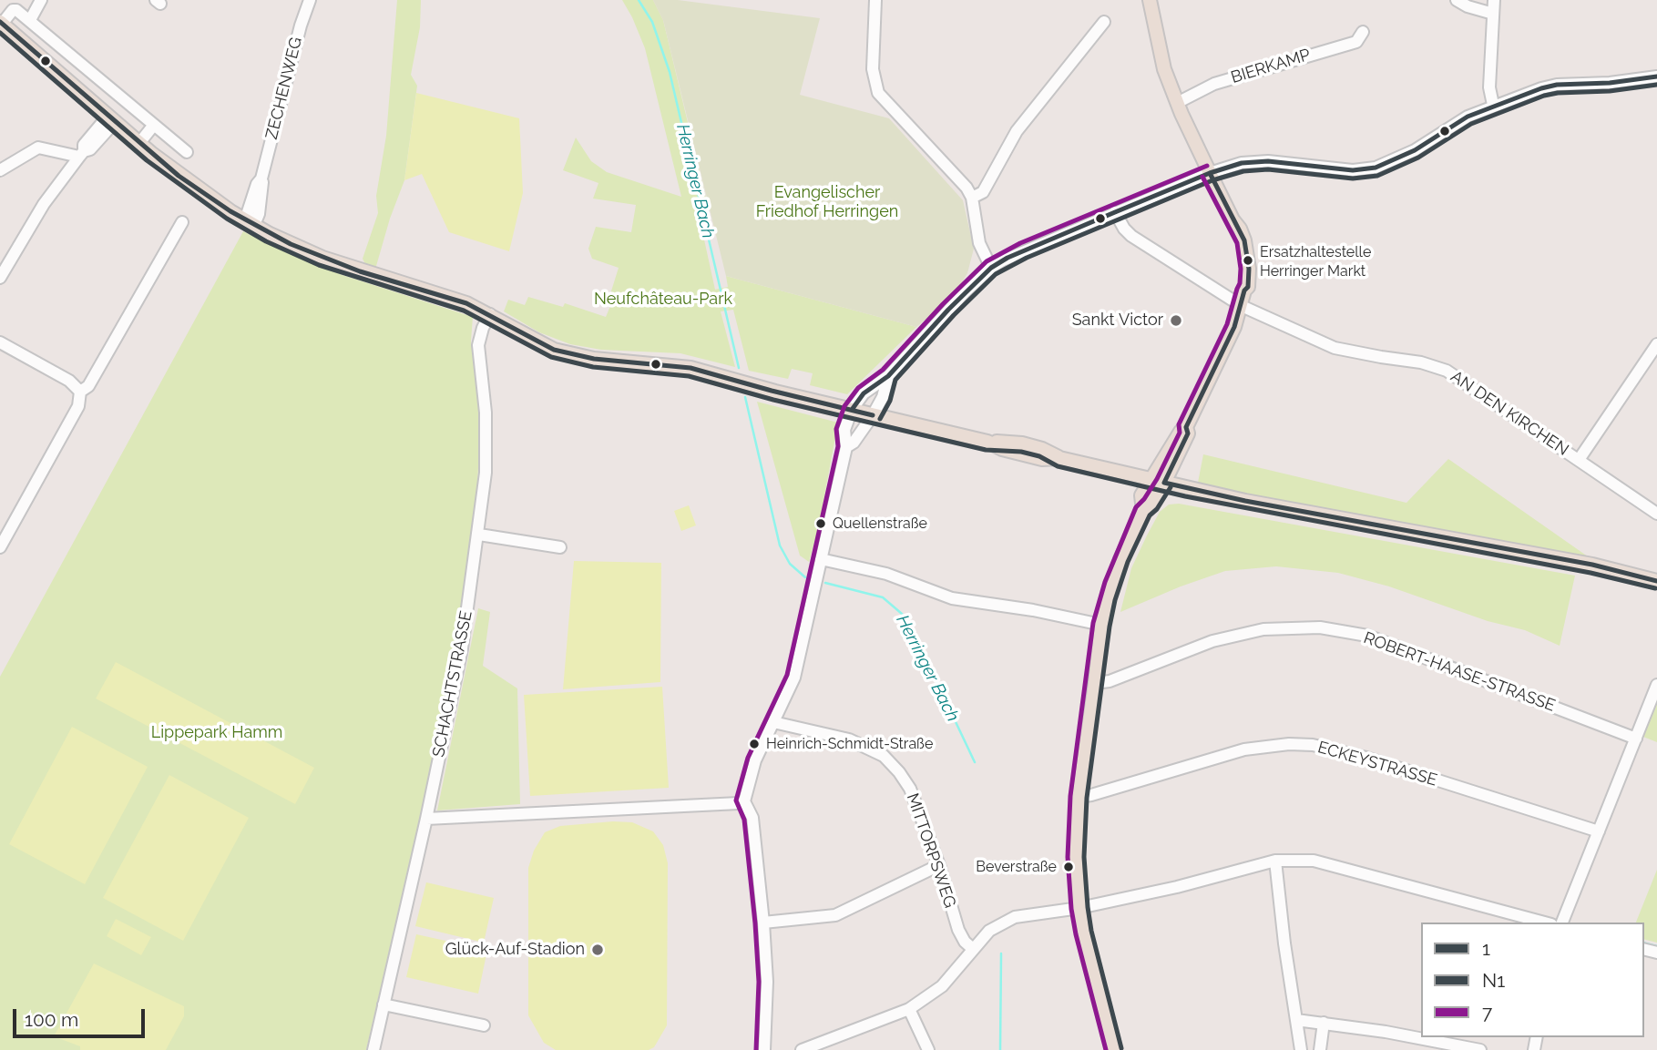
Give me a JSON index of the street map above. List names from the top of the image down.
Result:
{
  "streets": {
    "street": [
      "BIERKAMP",
      "ZECHENWEG",
      "AN DEN KIRCHEN",
      "ROBERT-HAASE-STRASSE",
      "SCHACHTSTRASSE",
      "ECKEYSTRASSE",
      "MITTORPSWEG"
    ]
  },
  "water": ["Herringer Bach"],
  "parks": ["Evangelischer Friedhof Herringen", "Neufchâteau-Park", "Lippepark Hamm"],
  "places": [
    "Ersatzhaltestelle Herringer Markt",
    "Sankt Victor",
    "Quellenstraße",
    "Heinrich-Schmidt-Straße",
    "Beverstraße",
    "Glück-Auf-Stadion"
  ],
  "lines": ["transit line 1", "transit line N1", "transit line 7"],
  "legend": ["1", "N1", "7"],
  "scale_bar": "100 m"
}
